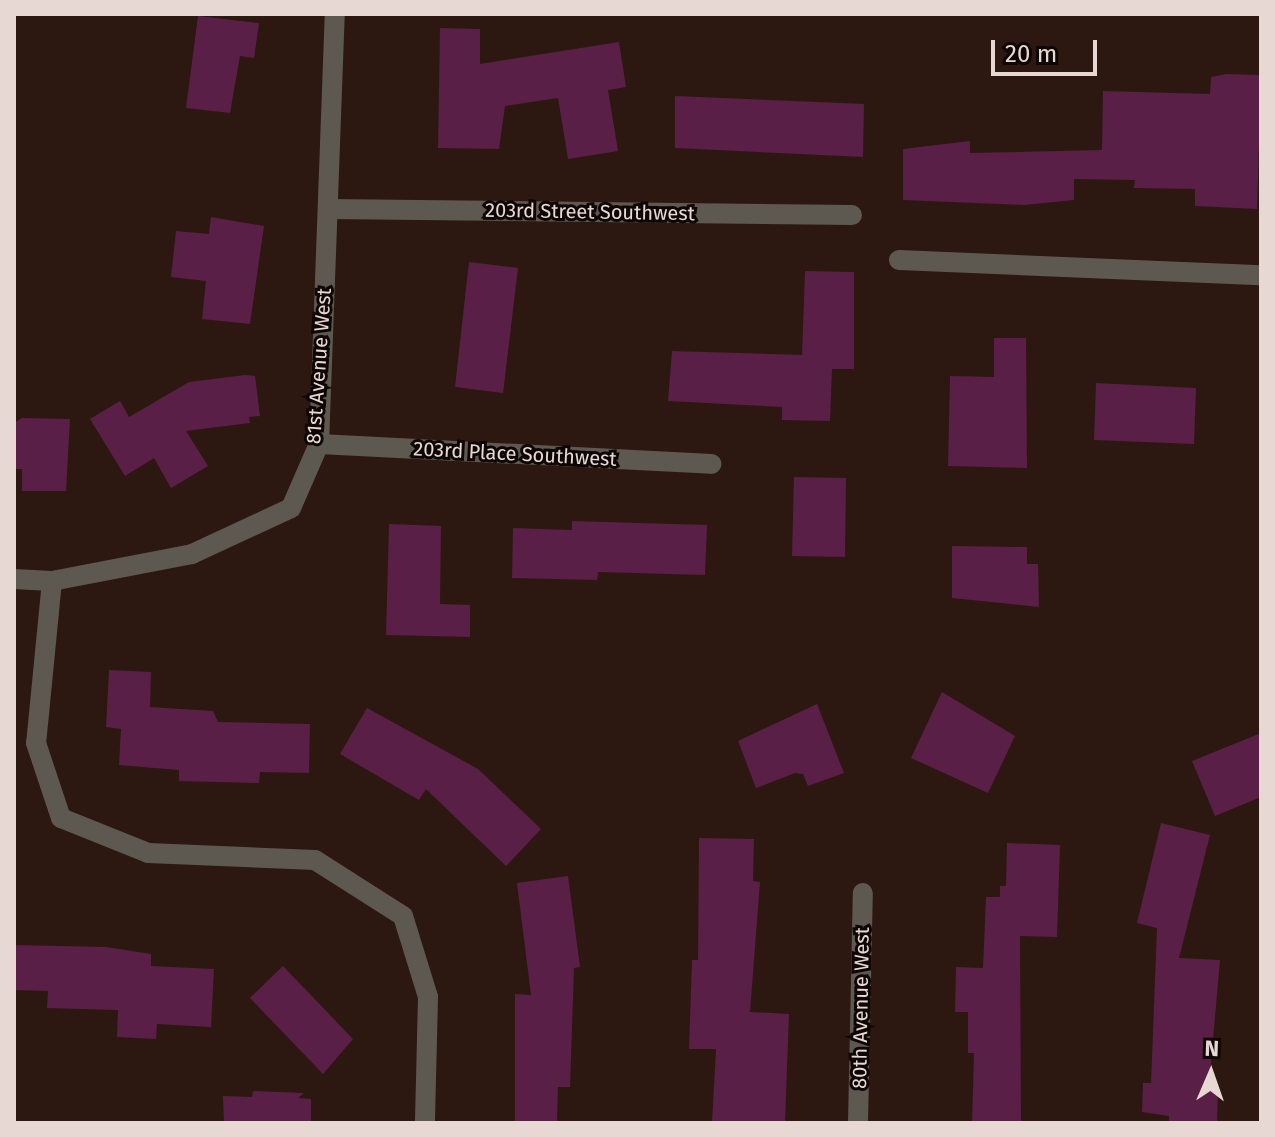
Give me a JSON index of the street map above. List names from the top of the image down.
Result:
{
  "streets": {
    "street": [
      "203rd Street Southwest",
      "81st Avenue West",
      "203rd Place Southwest",
      "80th Avenue West"
    ]
  },
  "crossings": [
    ["203rd Street Southwest", "81st Avenue West"],
    ["81st Avenue West", "203rd Place Southwest"]
  ],
  "scale_bar": "20 m",
  "north": "top"
}
